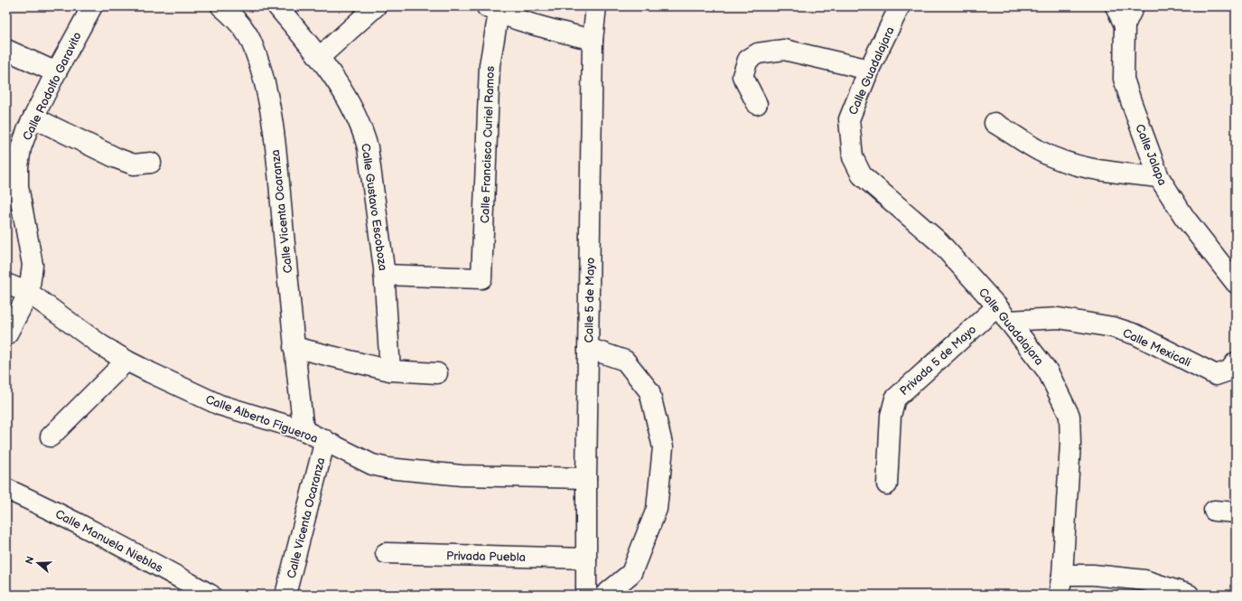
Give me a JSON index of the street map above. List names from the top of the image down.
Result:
{
  "streets": {
    "street": [
      "Calle Guadalajara",
      "Calle Rodolfo Garavito",
      "Calle Francisco Curiel Ramos",
      "Calle Jalapa",
      "Calle Gustavo Escoboza",
      "Calle Vicenta Ocaranza",
      "Calle 5 de Mayo",
      "Calle Mexicali",
      "Privada 5 de Mayo",
      "Calle Alberto Figueroa",
      "Calle Manuela Nieblas",
      "Privada Puebla"
    ]
  },
  "crossings": [
    ["Calle Guadalajara", "Calle Mexicali"],
    ["Calle Guadalajara", "Privada 5 de Mayo"],
    ["Calle Rodolfo Garavito", "Calle Alberto Figueroa"],
    ["Calle Francisco Curiel Ramos", "Calle Gustavo Escoboza"],
    ["Calle Vicenta Ocaranza", "Calle Alberto Figueroa"],
    ["Calle 5 de Mayo", "Calle Alberto Figueroa"],
    ["Calle 5 de Mayo", "Privada Puebla"],
    ["Calle Mexicali", "Privada 5 de Mayo"]
  ],
  "north": "left"
}
